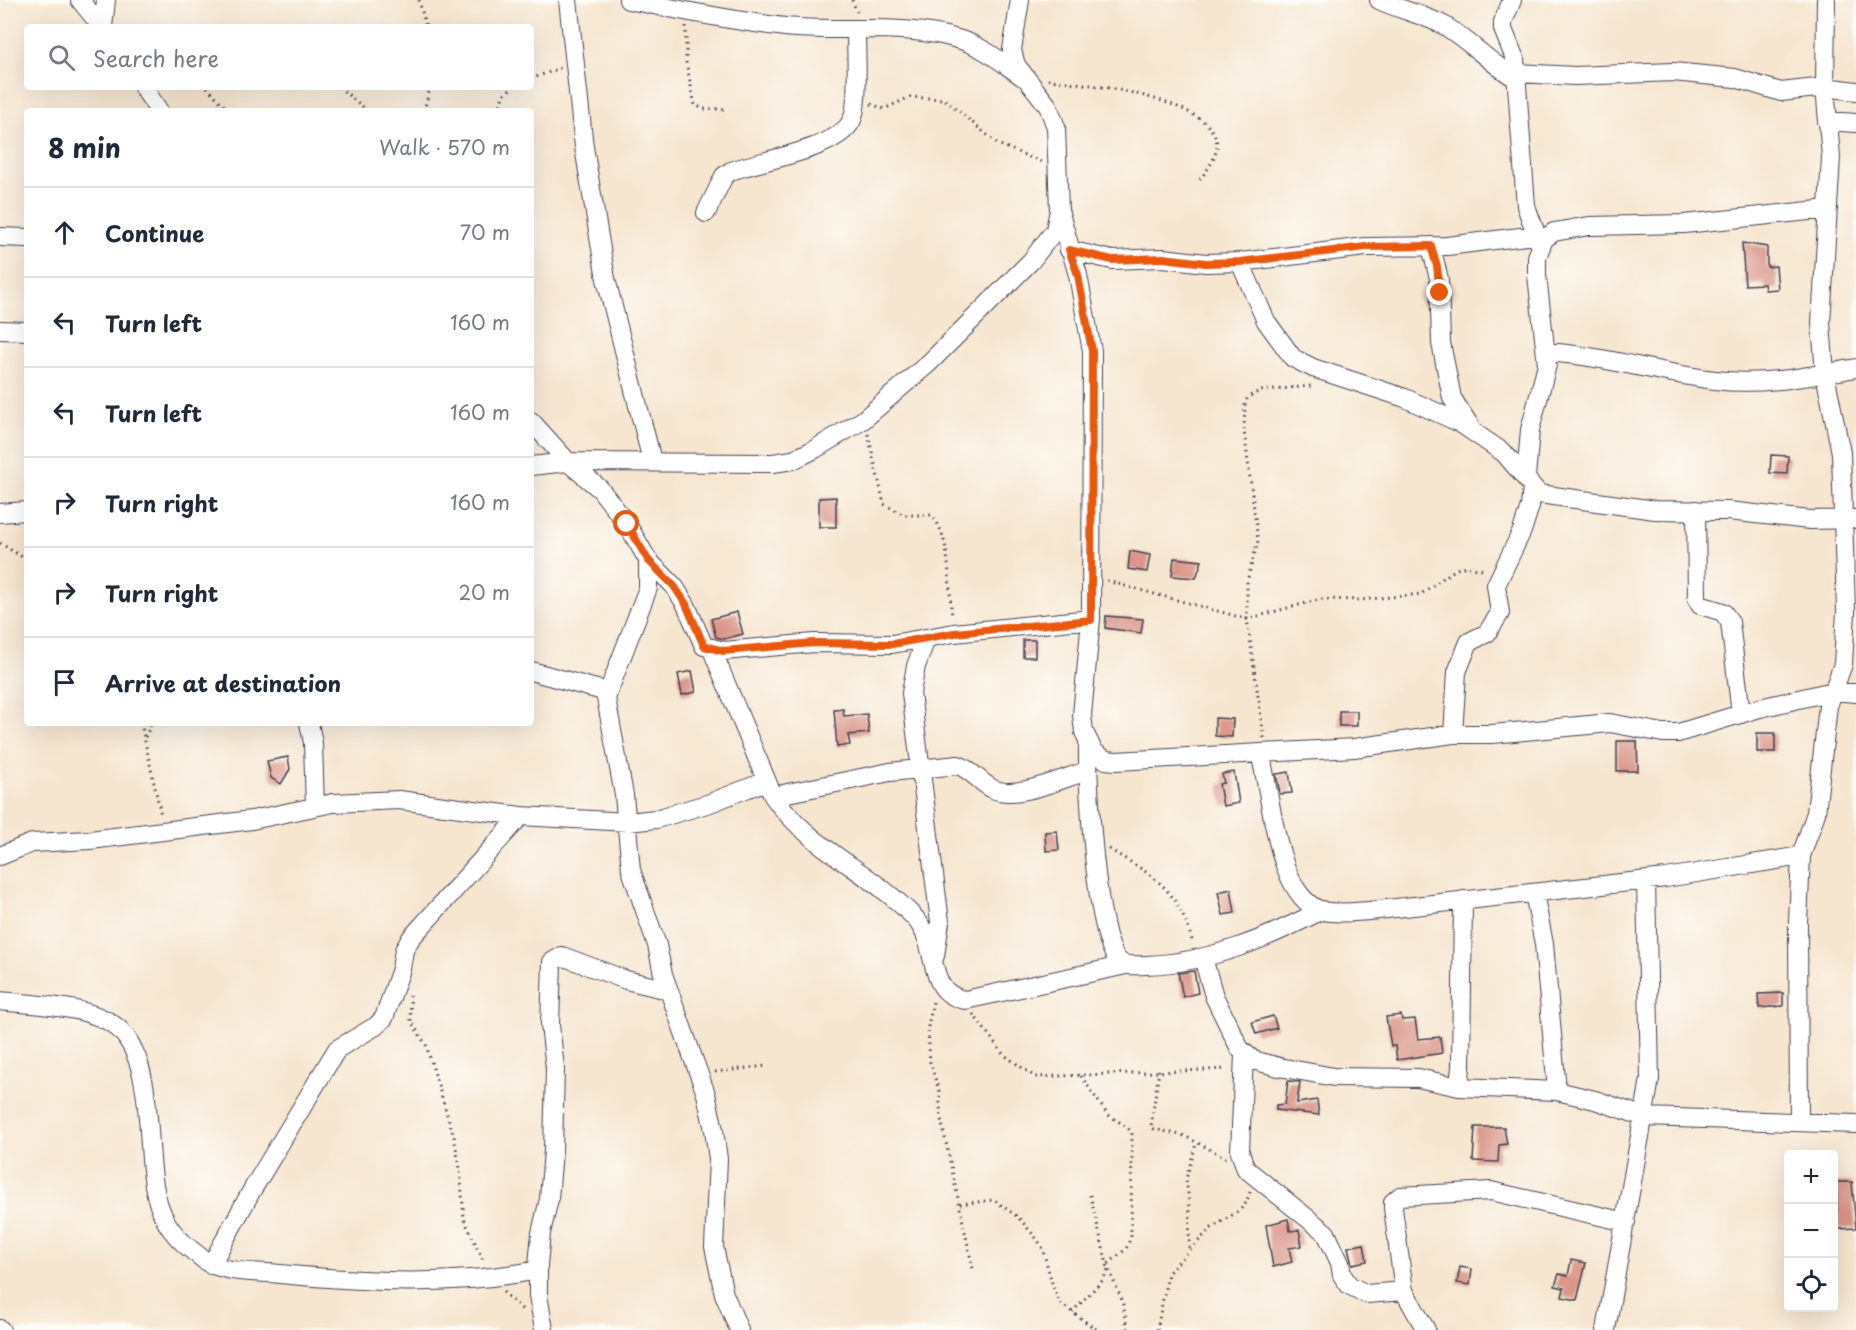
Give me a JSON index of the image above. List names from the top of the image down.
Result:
{
  "page": {
    "search": "Search here",
    "heading": ["8 min", "Walk · 570 m"],
    "list": [
      ["Continue", "70 m"],
      ["Turn left", "160 m"],
      ["Turn left", "160 m"],
      ["Turn right", "160 m"],
      ["Turn right", "20 m"],
      "Arrive at destination"
    ],
    "map_buttons": ["+", "−"]
  }
}
